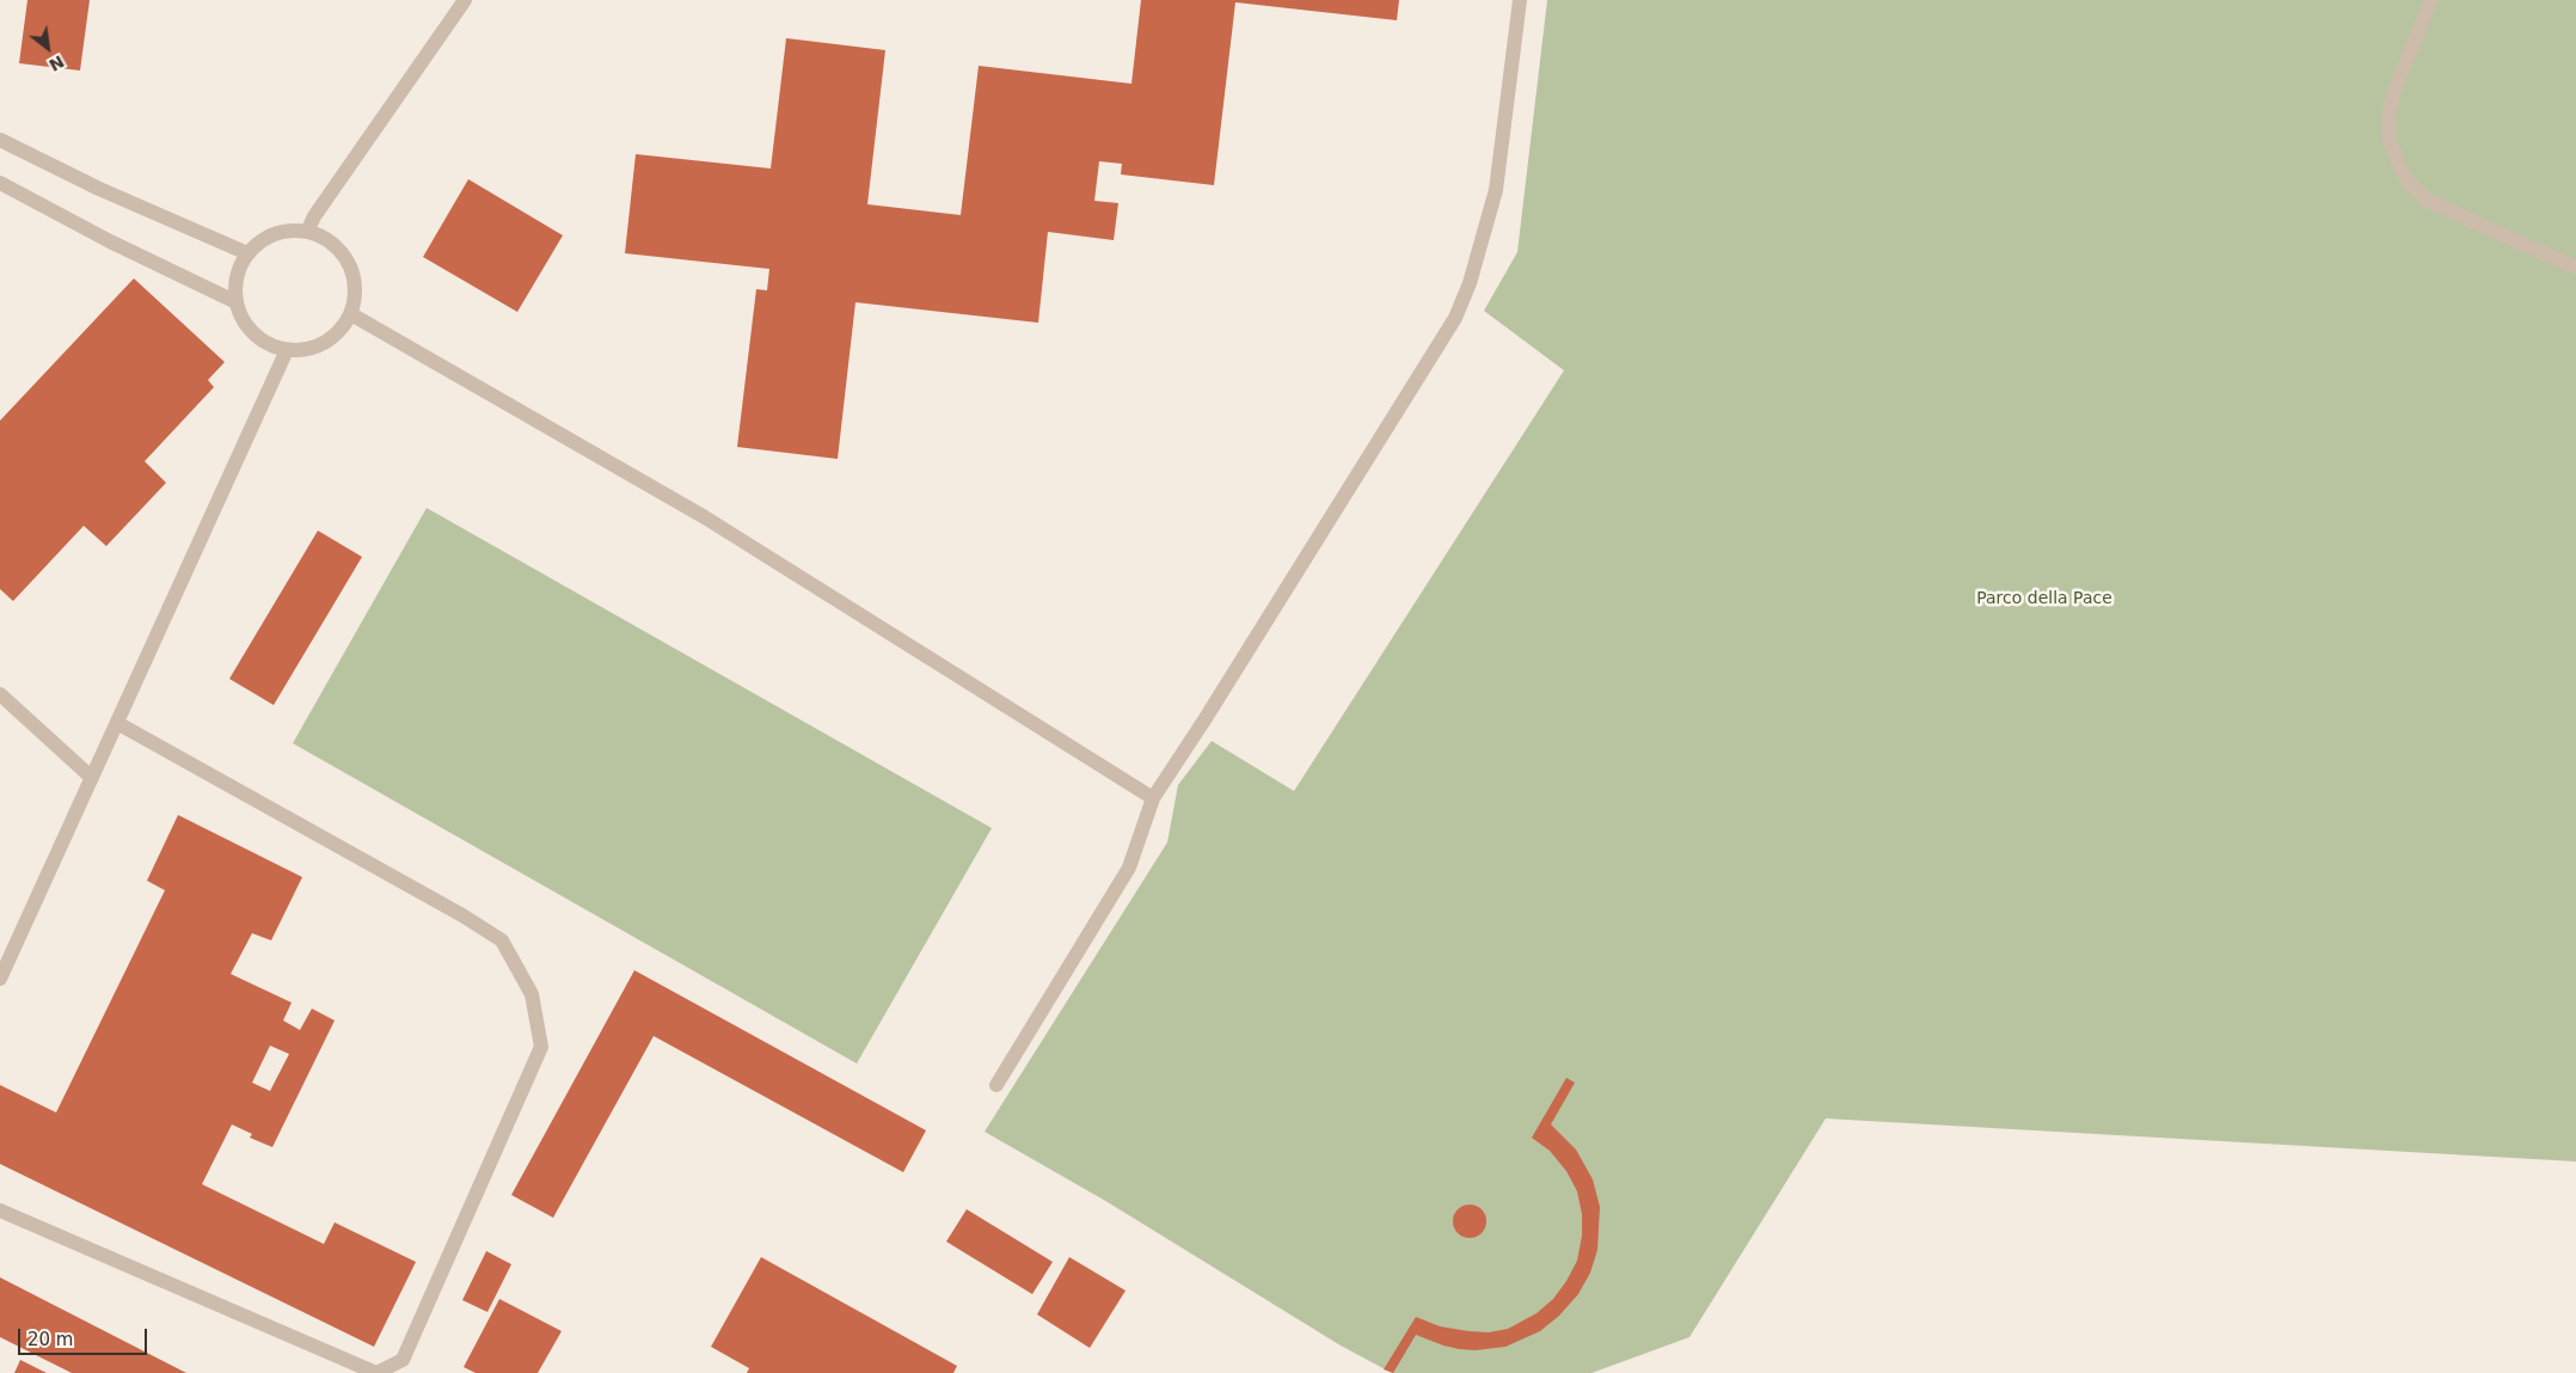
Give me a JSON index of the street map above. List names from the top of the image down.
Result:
{
  "parks": ["Parco della Pace"],
  "scale_bar": "20 m",
  "north": "bottom right"
}
